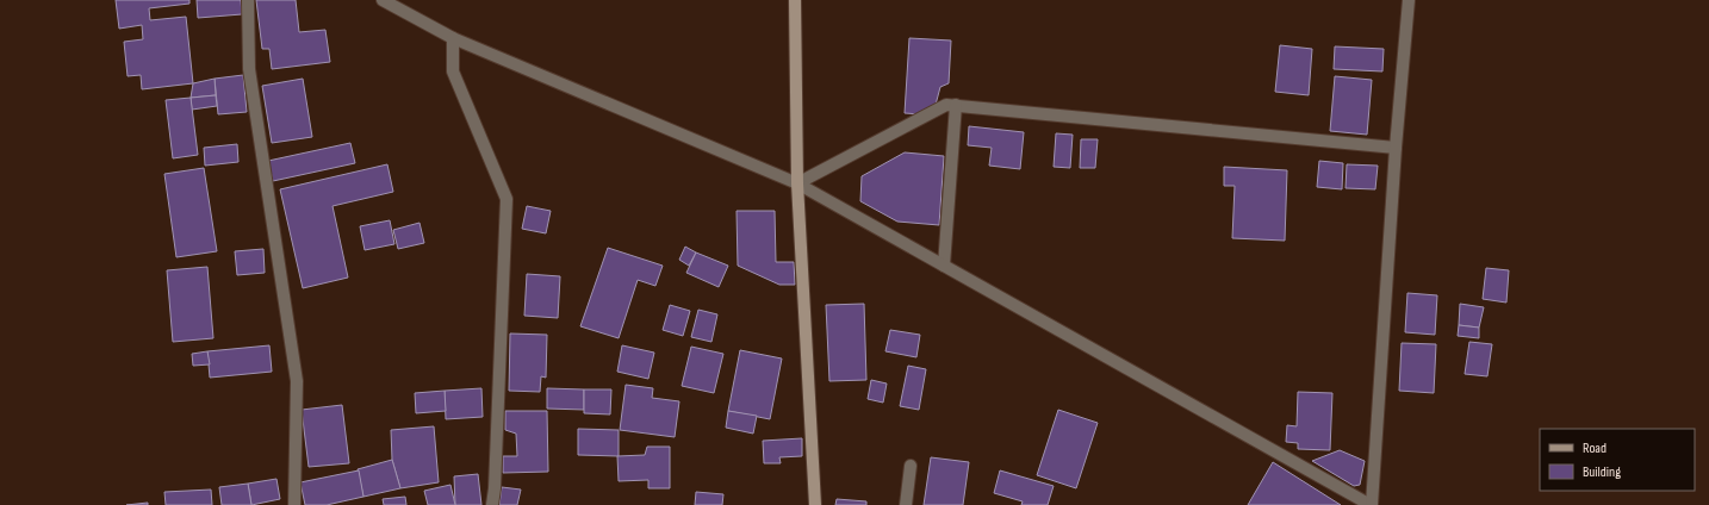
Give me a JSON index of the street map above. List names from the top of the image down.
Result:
{
  "legend": ["Road", "Building"]
}
